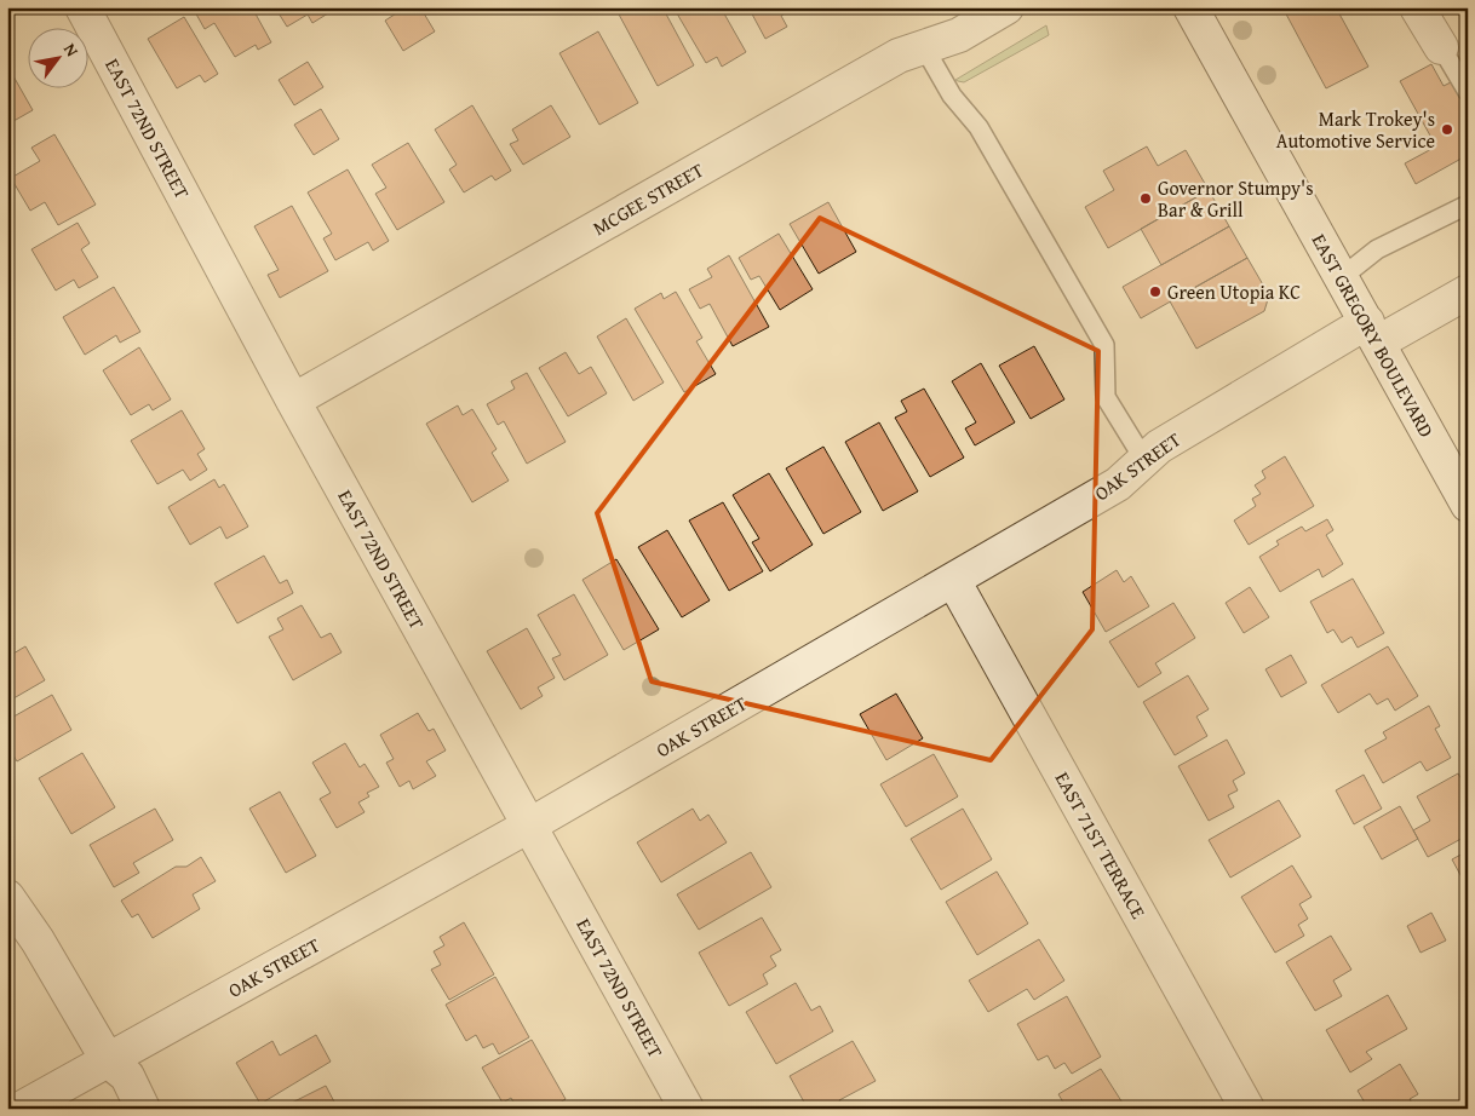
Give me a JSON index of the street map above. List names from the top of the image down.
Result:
{
  "streets": {
    "street": [
      "EAST 72ND STREET",
      "MCGEE STREET",
      "EAST GREGORY BOULEVARD",
      "OAK STREET",
      "EAST 71ST TERRACE"
    ]
  },
  "crossings": [
    ["EAST 72ND STREET", "MCGEE STREET"],
    ["EAST 72ND STREET", "OAK STREET"],
    ["EAST GREGORY BOULEVARD", "OAK STREET"],
    ["OAK STREET", "EAST 71ST TERRACE"]
  ],
  "places": ["Mark Trokey's Automotive Service", "Governor Stumpy's Bar & Grill", "Green Utopia KC"],
  "north": "top right"
}
